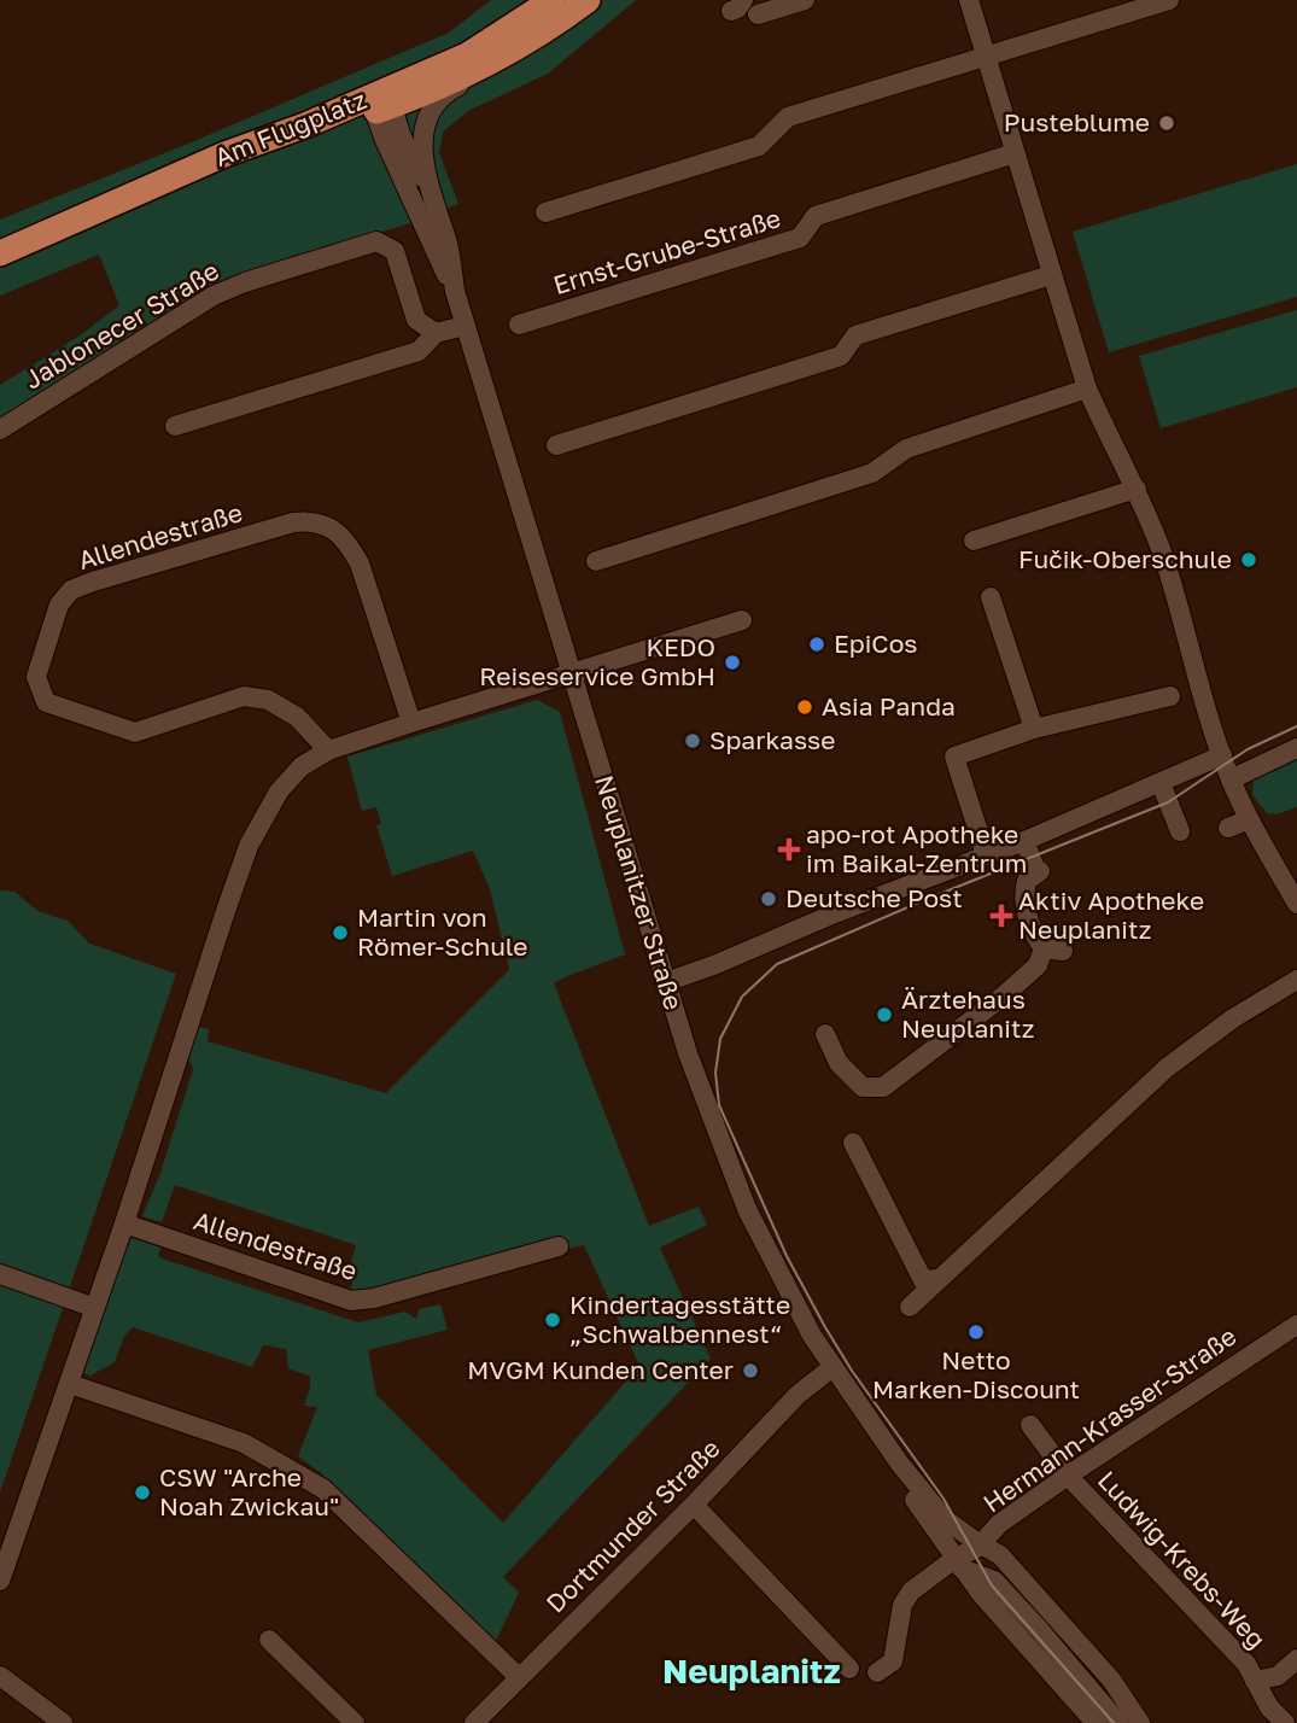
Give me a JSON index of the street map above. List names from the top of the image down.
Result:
{
  "streets": {
    "main road": ["Am Flugplatz"],
    "street": [
      "Ernst-Grube-Straße",
      "Jablonecer Straße",
      "Allendestraße",
      "Neuplanitzer Straße",
      "Hermann-Krasser-Straße",
      "Dortmunder Straße",
      "Ludwig-Krebs-Weg"
    ]
  },
  "crossings": [
    ["Am Flugplatz", "Neuplanitzer Straße"],
    ["Neuplanitzer Straße", "Hermann-Krasser-Straße"],
    ["Neuplanitzer Straße", "Dortmunder Straße"],
    ["Hermann-Krasser-Straße", "Ludwig-Krebs-Weg"]
  ],
  "districts": ["Neuplanitz"],
  "places": {
    "other": [
      "Pusteblume",
      "Fučik-Oberschule",
      "EpiCos",
      "KEDO Reiseservice GmbH",
      "Asia Panda",
      "Sparkasse",
      "Deutsche Post",
      "Martin von Römer-Schule",
      "Ärztehaus Neuplanitz",
      "Kindertagesstätte „Schwalbennest“",
      "Netto Marken-Discount",
      "MVGM Kunden Center",
      "CSW \"Arche Noah Zwickau\""
    ],
    "health": ["apo-rot Apotheke im Baikal-Zentrum", "Aktiv Apotheke Neuplanitz"]
  }
}
